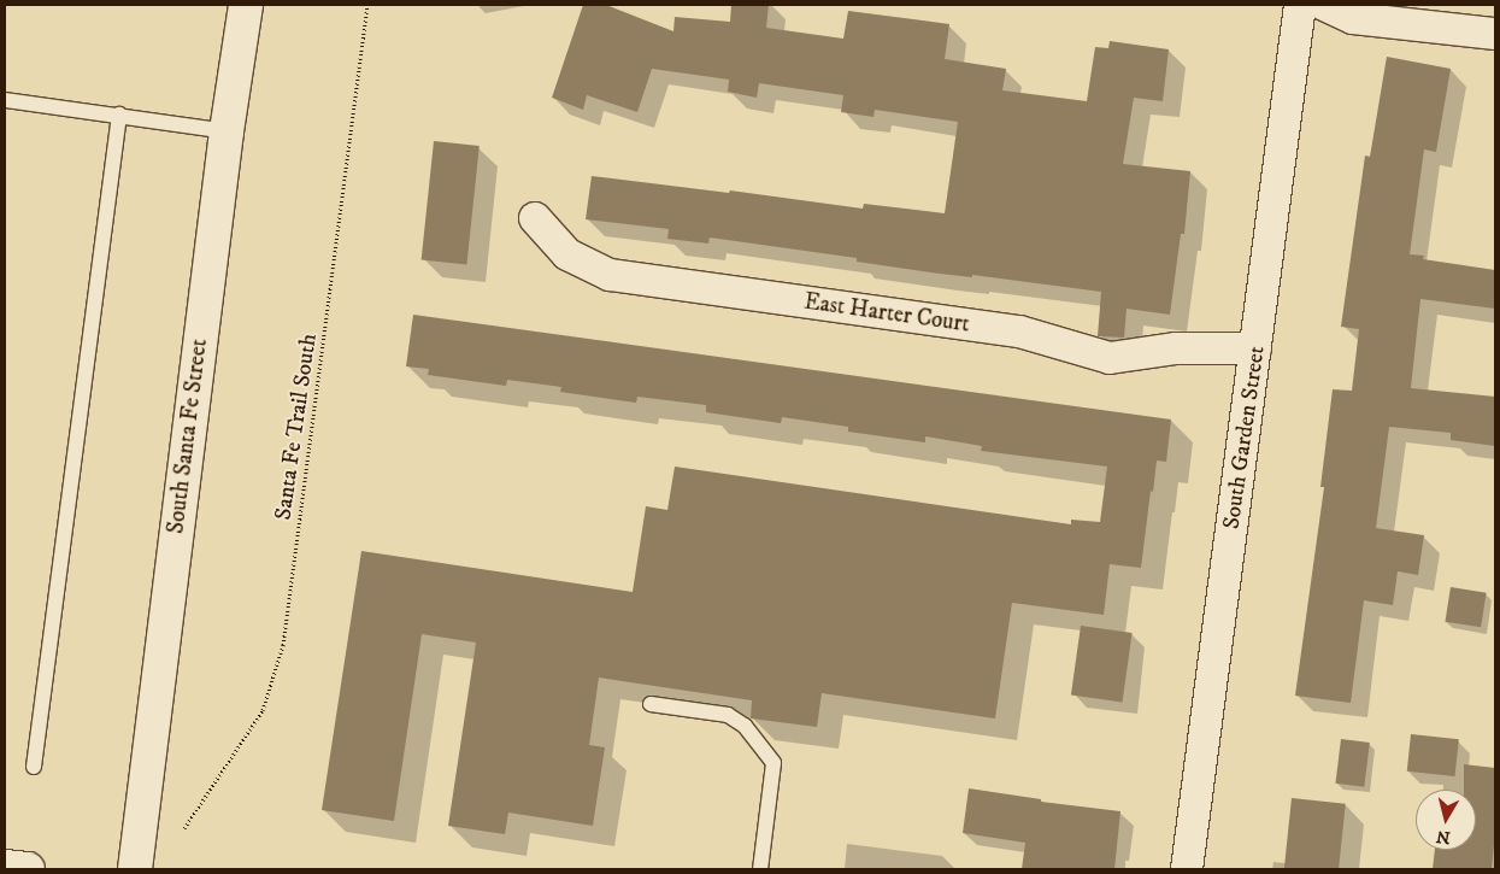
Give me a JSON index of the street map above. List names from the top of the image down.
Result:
{
  "streets": {
    "street": ["East Harter Court", "South Santa Fe Street", "South Garden Street"],
    "path": ["Santa Fe Trail South"]
  },
  "crossings": [
    ["East Harter Court", "South Garden Street"]
  ],
  "north": "bottom"
}
